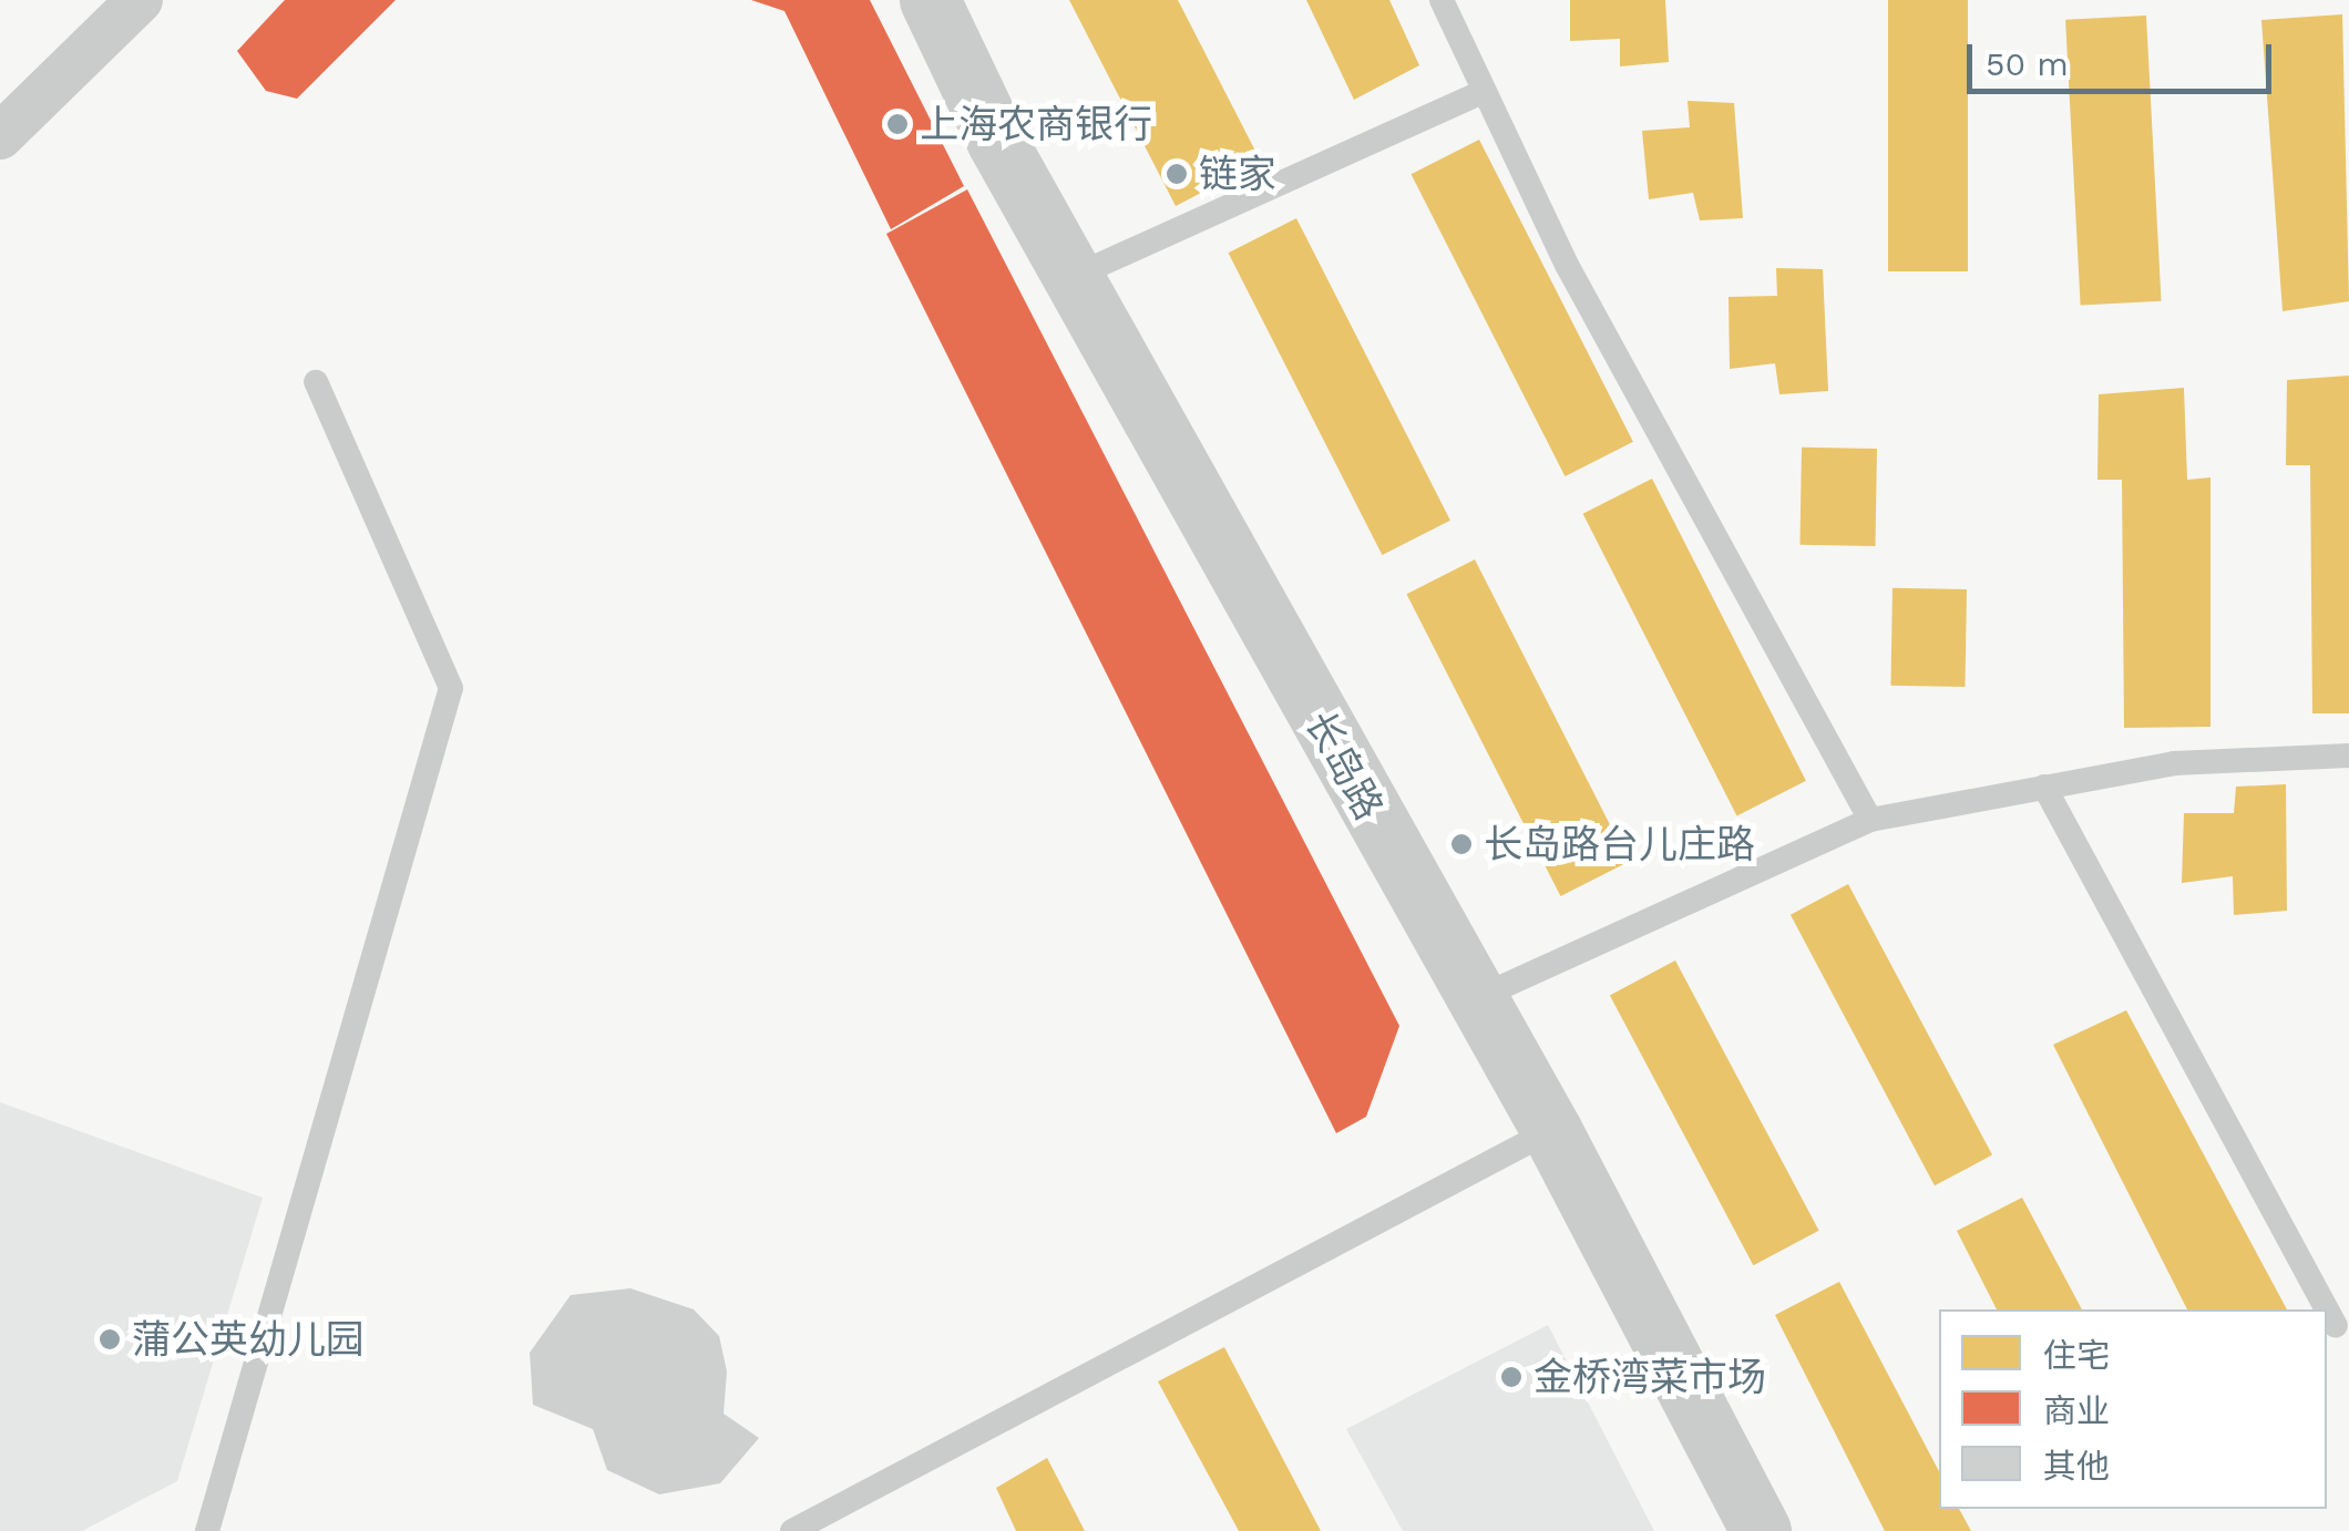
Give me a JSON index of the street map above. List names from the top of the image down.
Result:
{
  "streets": {
    "street": ["长岛路"]
  },
  "places": [
    "上海农商银行",
    "链家",
    "长岛路台儿庄路",
    "蒲公英幼儿园",
    "金桥湾菜市场"
  ],
  "legend": ["住宅", "商业", "其他"],
  "scale_bar": "50 m"
}
